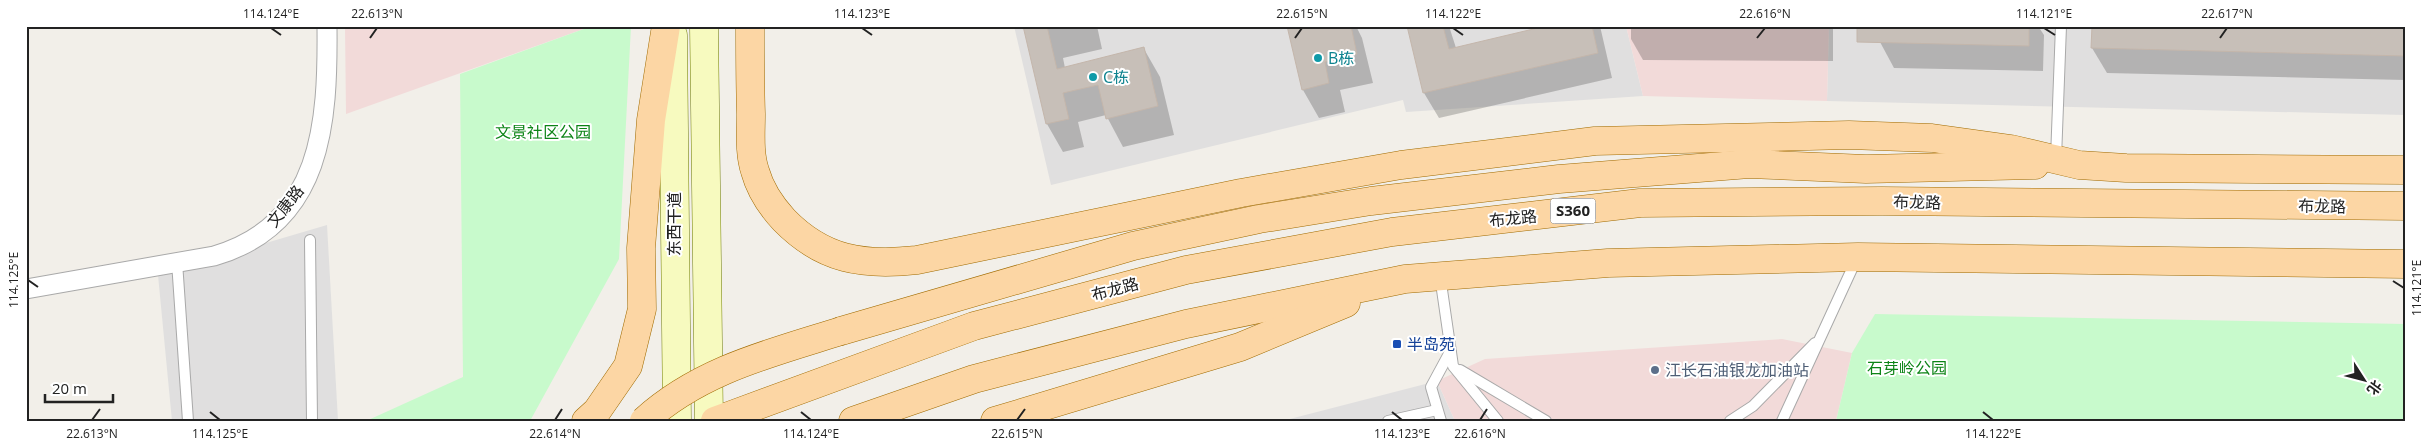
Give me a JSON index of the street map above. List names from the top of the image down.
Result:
{
  "streets": {
    "main road": ["布龙路", "S360", "东西干道"],
    "street": ["文康路"]
  },
  "parks": ["文景社区公园", "石芽岭公园"],
  "places": {
    "other": ["B栋", "C栋", "江长石油银龙加油站"],
    "transit": ["半岛苑"]
  },
  "scale_bar": "20 m",
  "north": "bottom right",
  "coordinates": [
    "114.124°E",
    "22.613°N",
    "114.123°E",
    "22.615°N",
    "114.122°E",
    "22.616°N",
    "114.121°E",
    "22.617°N",
    "114.125°E",
    "22.614°N"
  ]
}
